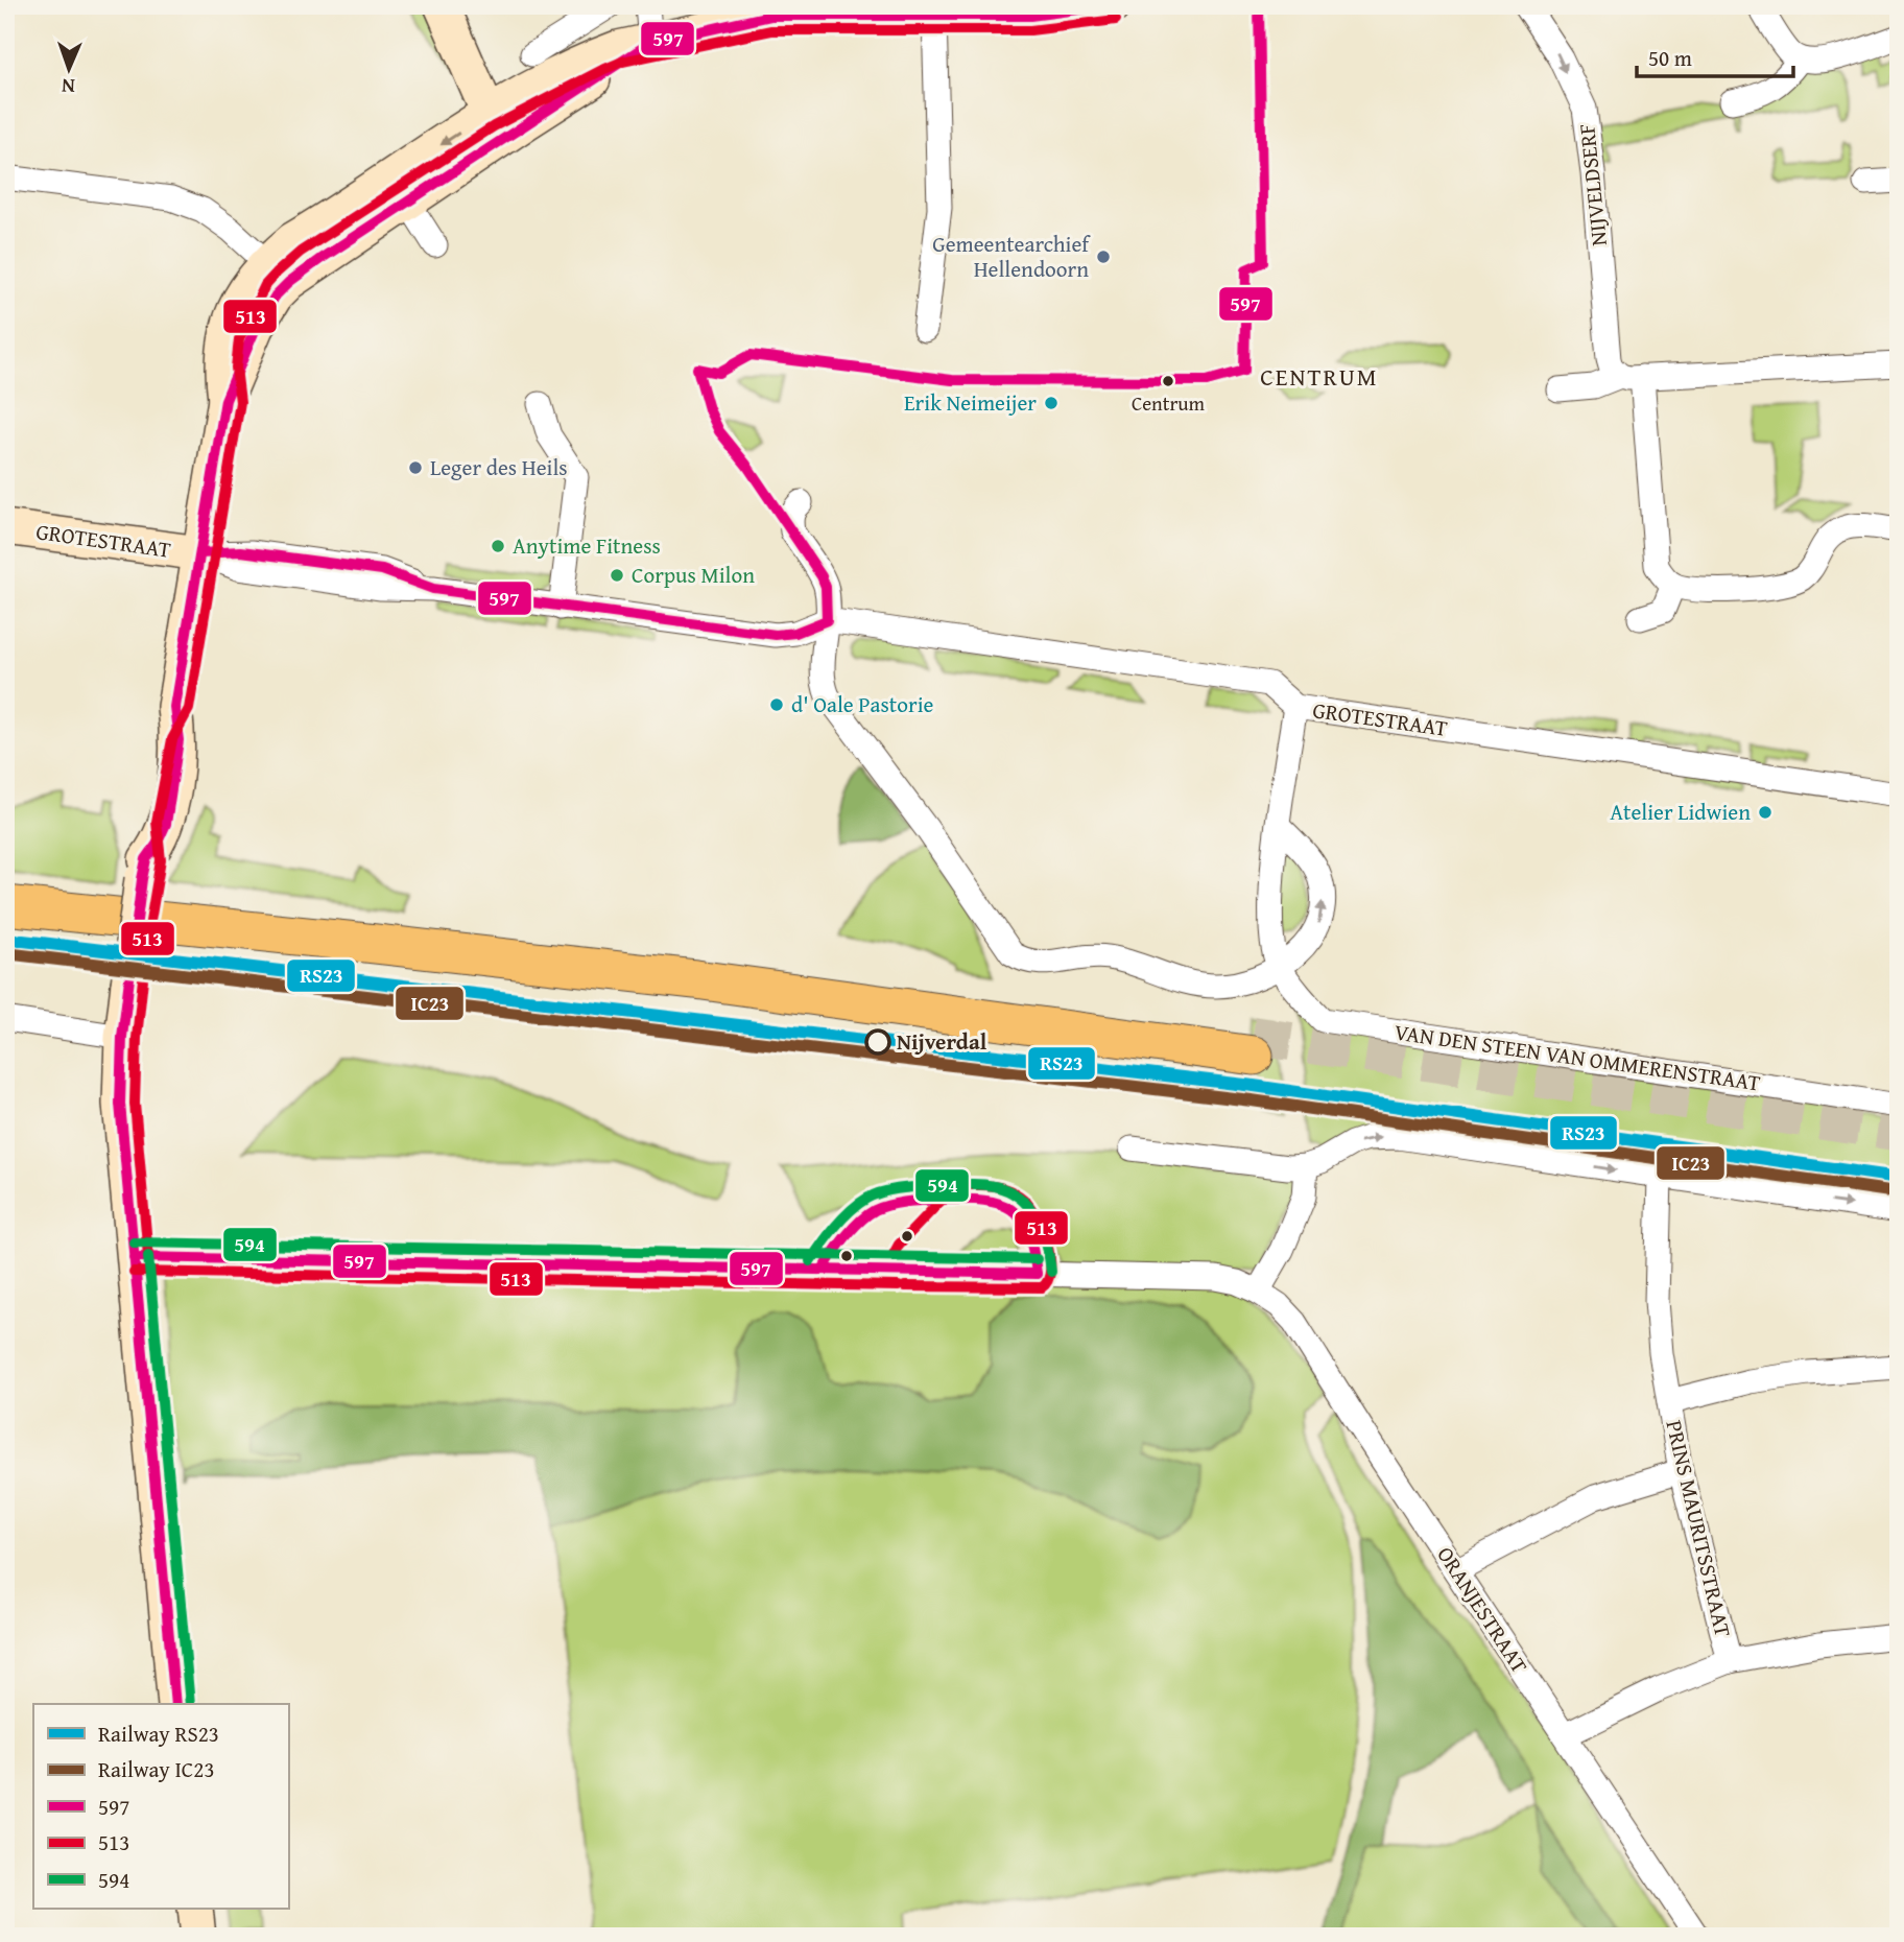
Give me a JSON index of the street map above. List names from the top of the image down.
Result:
{
  "streets": {
    "street": [
      "NIJVELDSERF",
      "GROTESTRAAT",
      "VAN DEN STEEN VAN OMMERENSTRAAT",
      "PRINS MAURITSSTRAAT",
      "ORANJESTRAAT"
    ]
  },
  "one_way": ["NIJVELDSERF"],
  "districts": ["CENTRUM"],
  "places": [
    "Gemeentearchief Hellendoorn",
    "Centrum",
    "Erik Neimeijer",
    "Leger des Heils",
    "Anytime Fitness",
    "Corpus Milon",
    "d' Oale Pastorie",
    "Atelier Lidwien",
    "Nijverdal"
  ],
  "lines": [
    "transit line 597",
    "transit line 513",
    "rail line RS23",
    "rail line IC23",
    "transit line 594"
  ],
  "legend": [
    "Railway RS23",
    "Railway IC23",
    "597",
    "513",
    "594"
  ],
  "scale_bar": "50 m",
  "north": "bottom"
}
